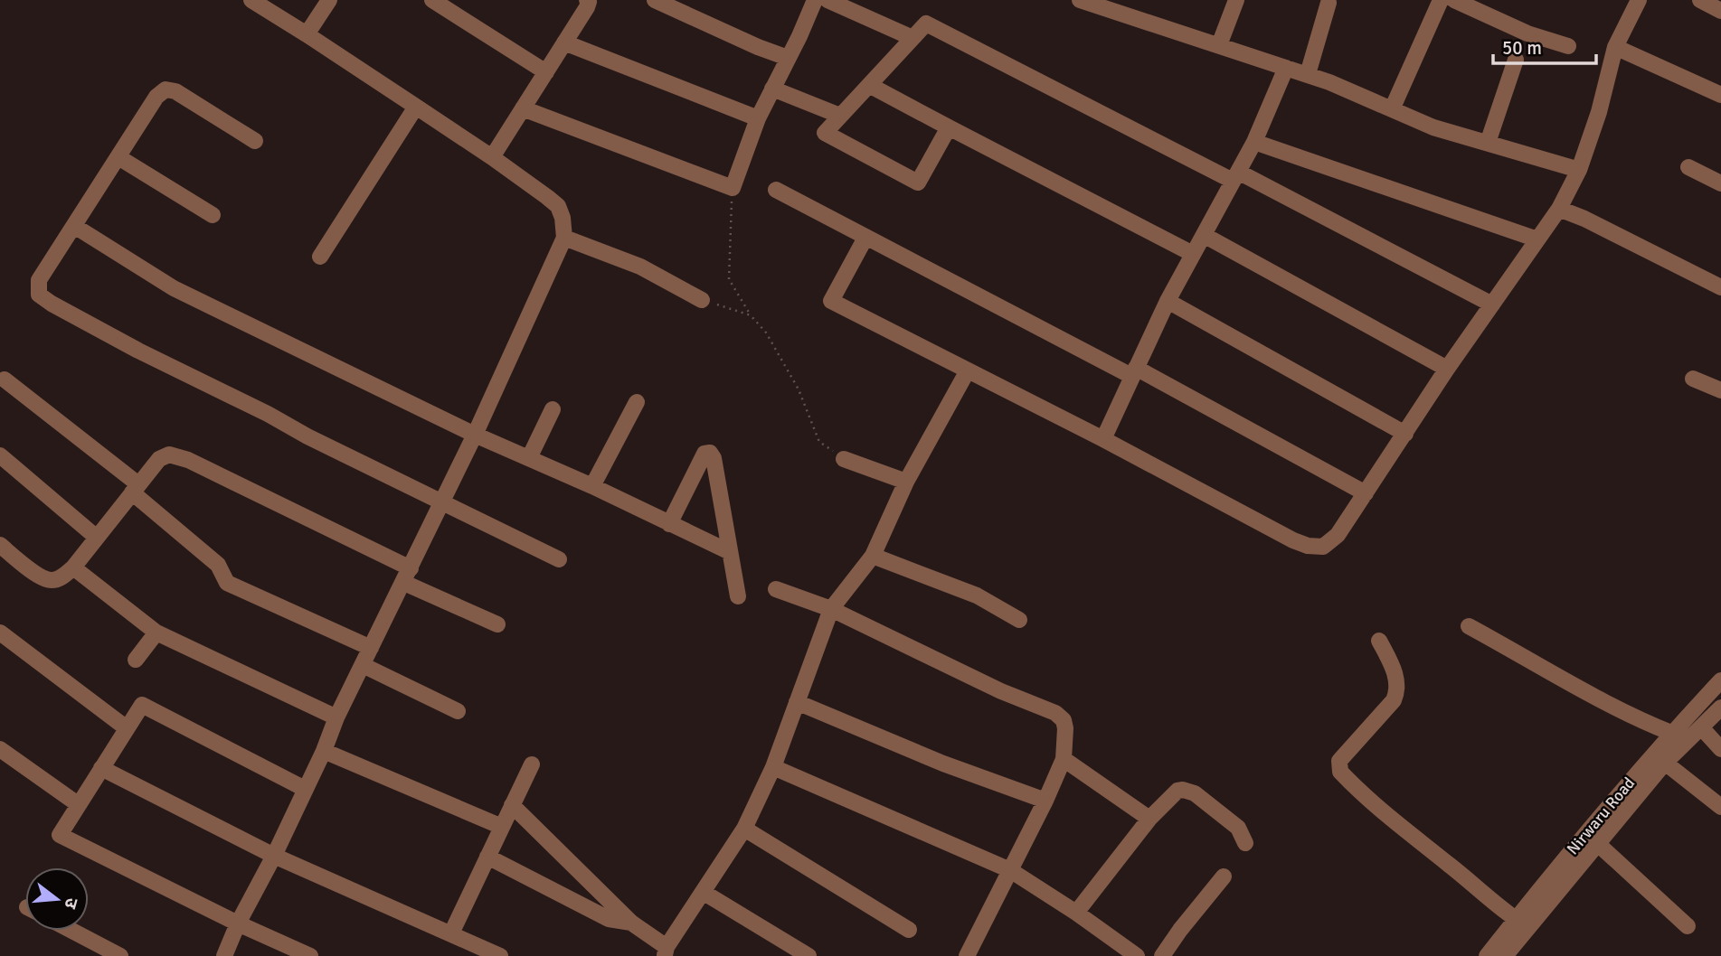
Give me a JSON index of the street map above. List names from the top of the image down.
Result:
{
  "streets": {
    "street": ["Nirwaru Road"]
  },
  "scale_bar": "50 m",
  "north": "right"
}
